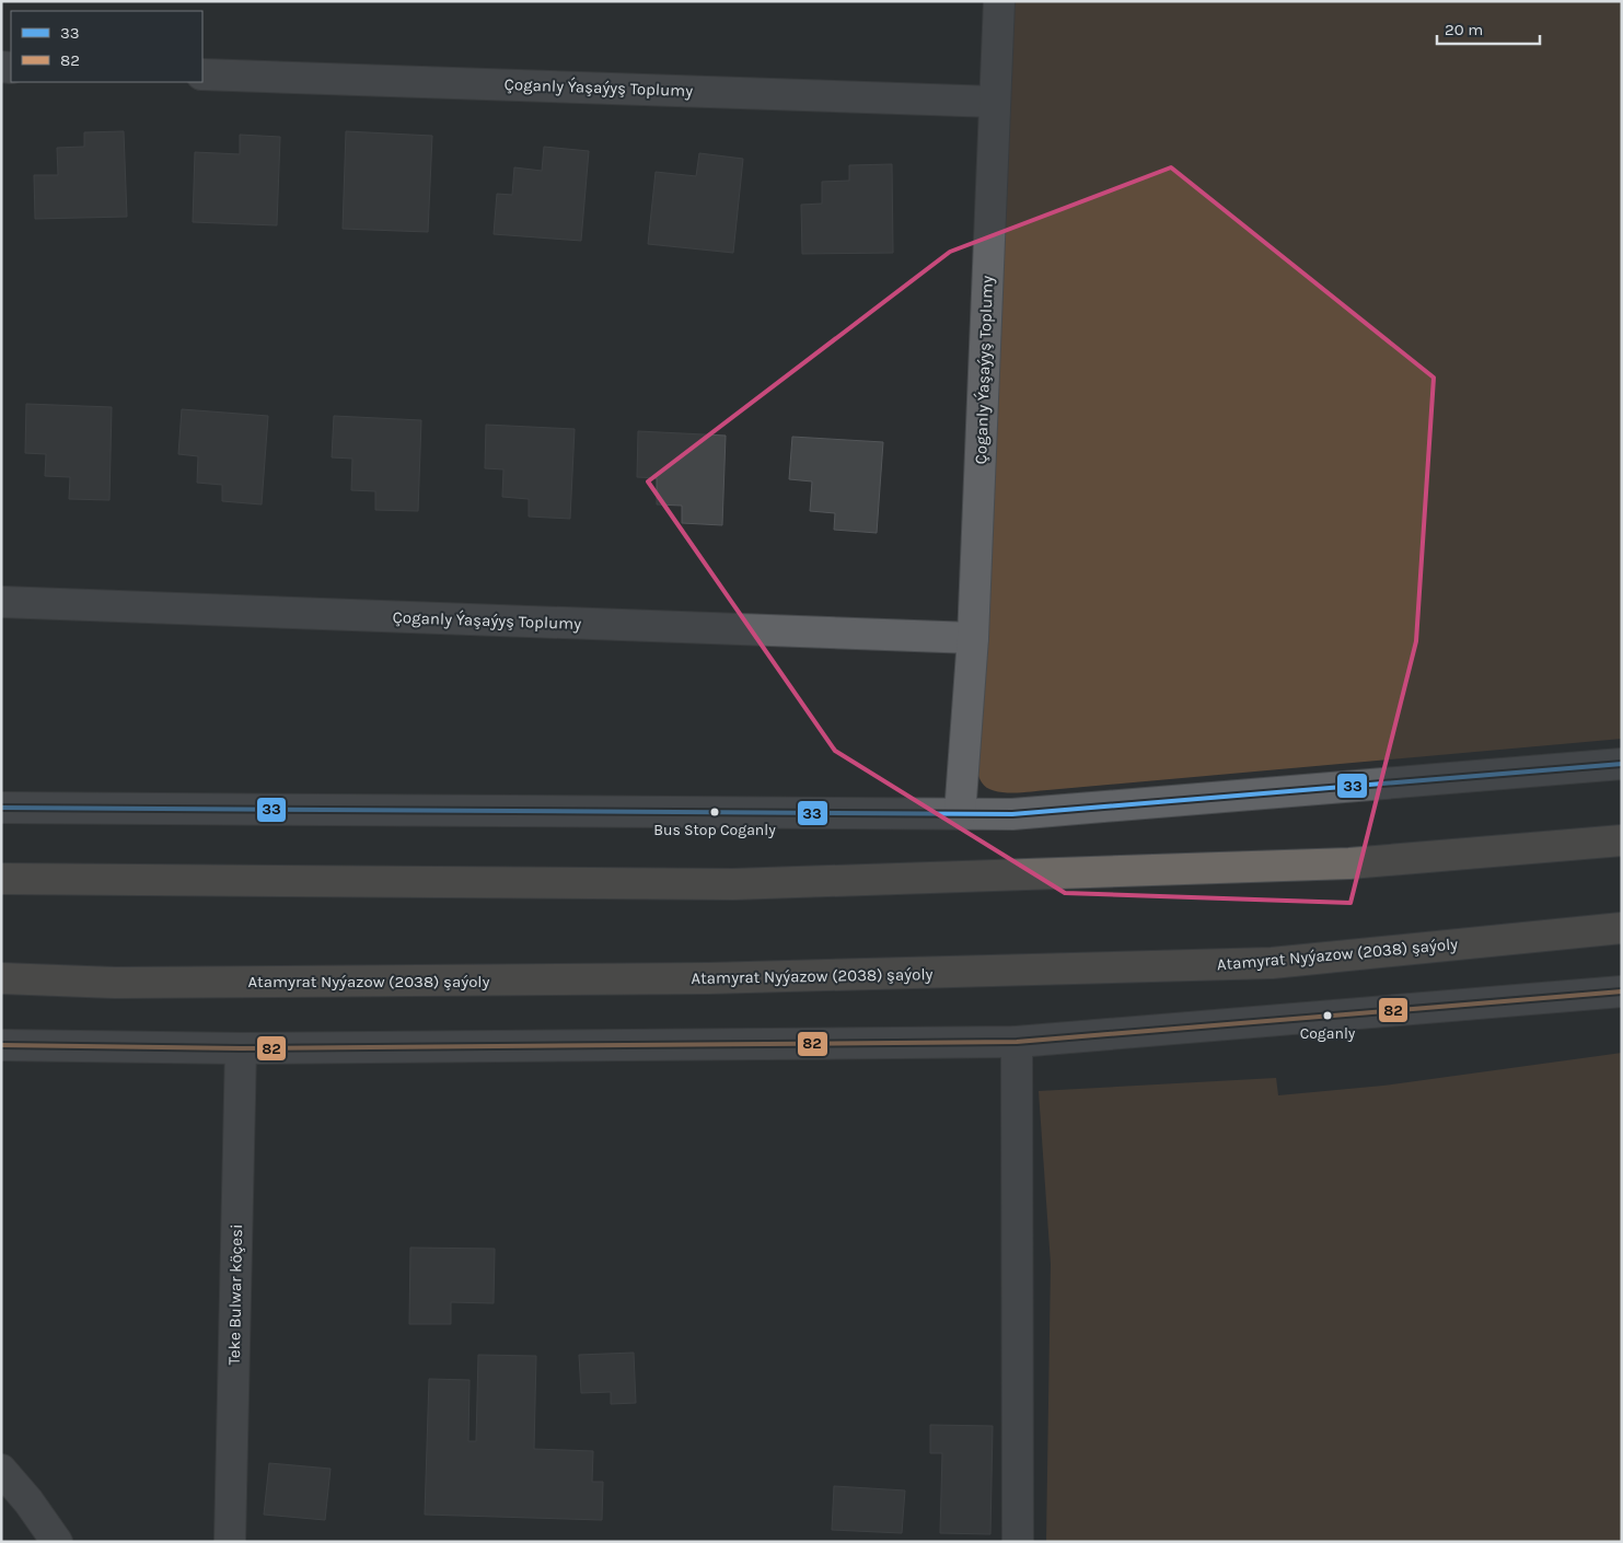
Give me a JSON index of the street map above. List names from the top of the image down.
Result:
{
  "streets": {
    "main road": ["Atamyrat Nyýazow (2038) şaýoly"],
    "street": ["Çoganly Ýaşaýyş Toplumy", "Teke Bulwar köçesi"]
  },
  "places": ["Bus Stop Coganly", "Coganly"],
  "lines": ["transit line 33", "transit line 82"],
  "legend": ["33", "82"],
  "scale_bar": "20 m"
}
